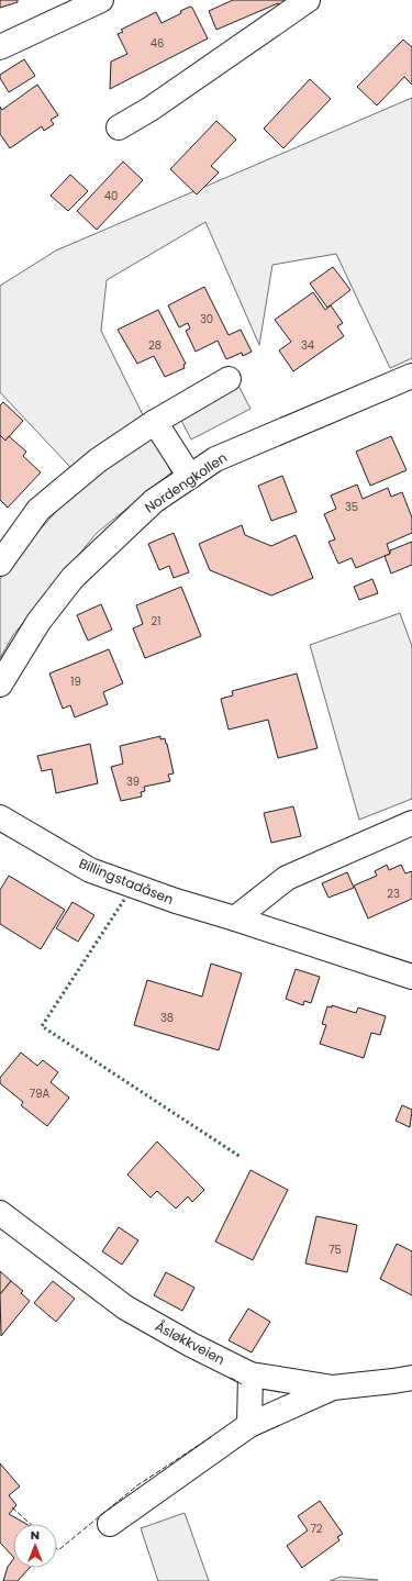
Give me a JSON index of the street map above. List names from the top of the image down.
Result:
{
  "streets": {
    "street": ["Nordengkollen", "Billingstadåsen", "Åsløkkveien"]
  },
  "house_numbers": [
    "46",
    "40",
    "30",
    "28",
    "34",
    "35",
    "21",
    "19",
    "39",
    "23",
    "38",
    "79A",
    "75",
    "72"
  ],
  "north": "top"
}
